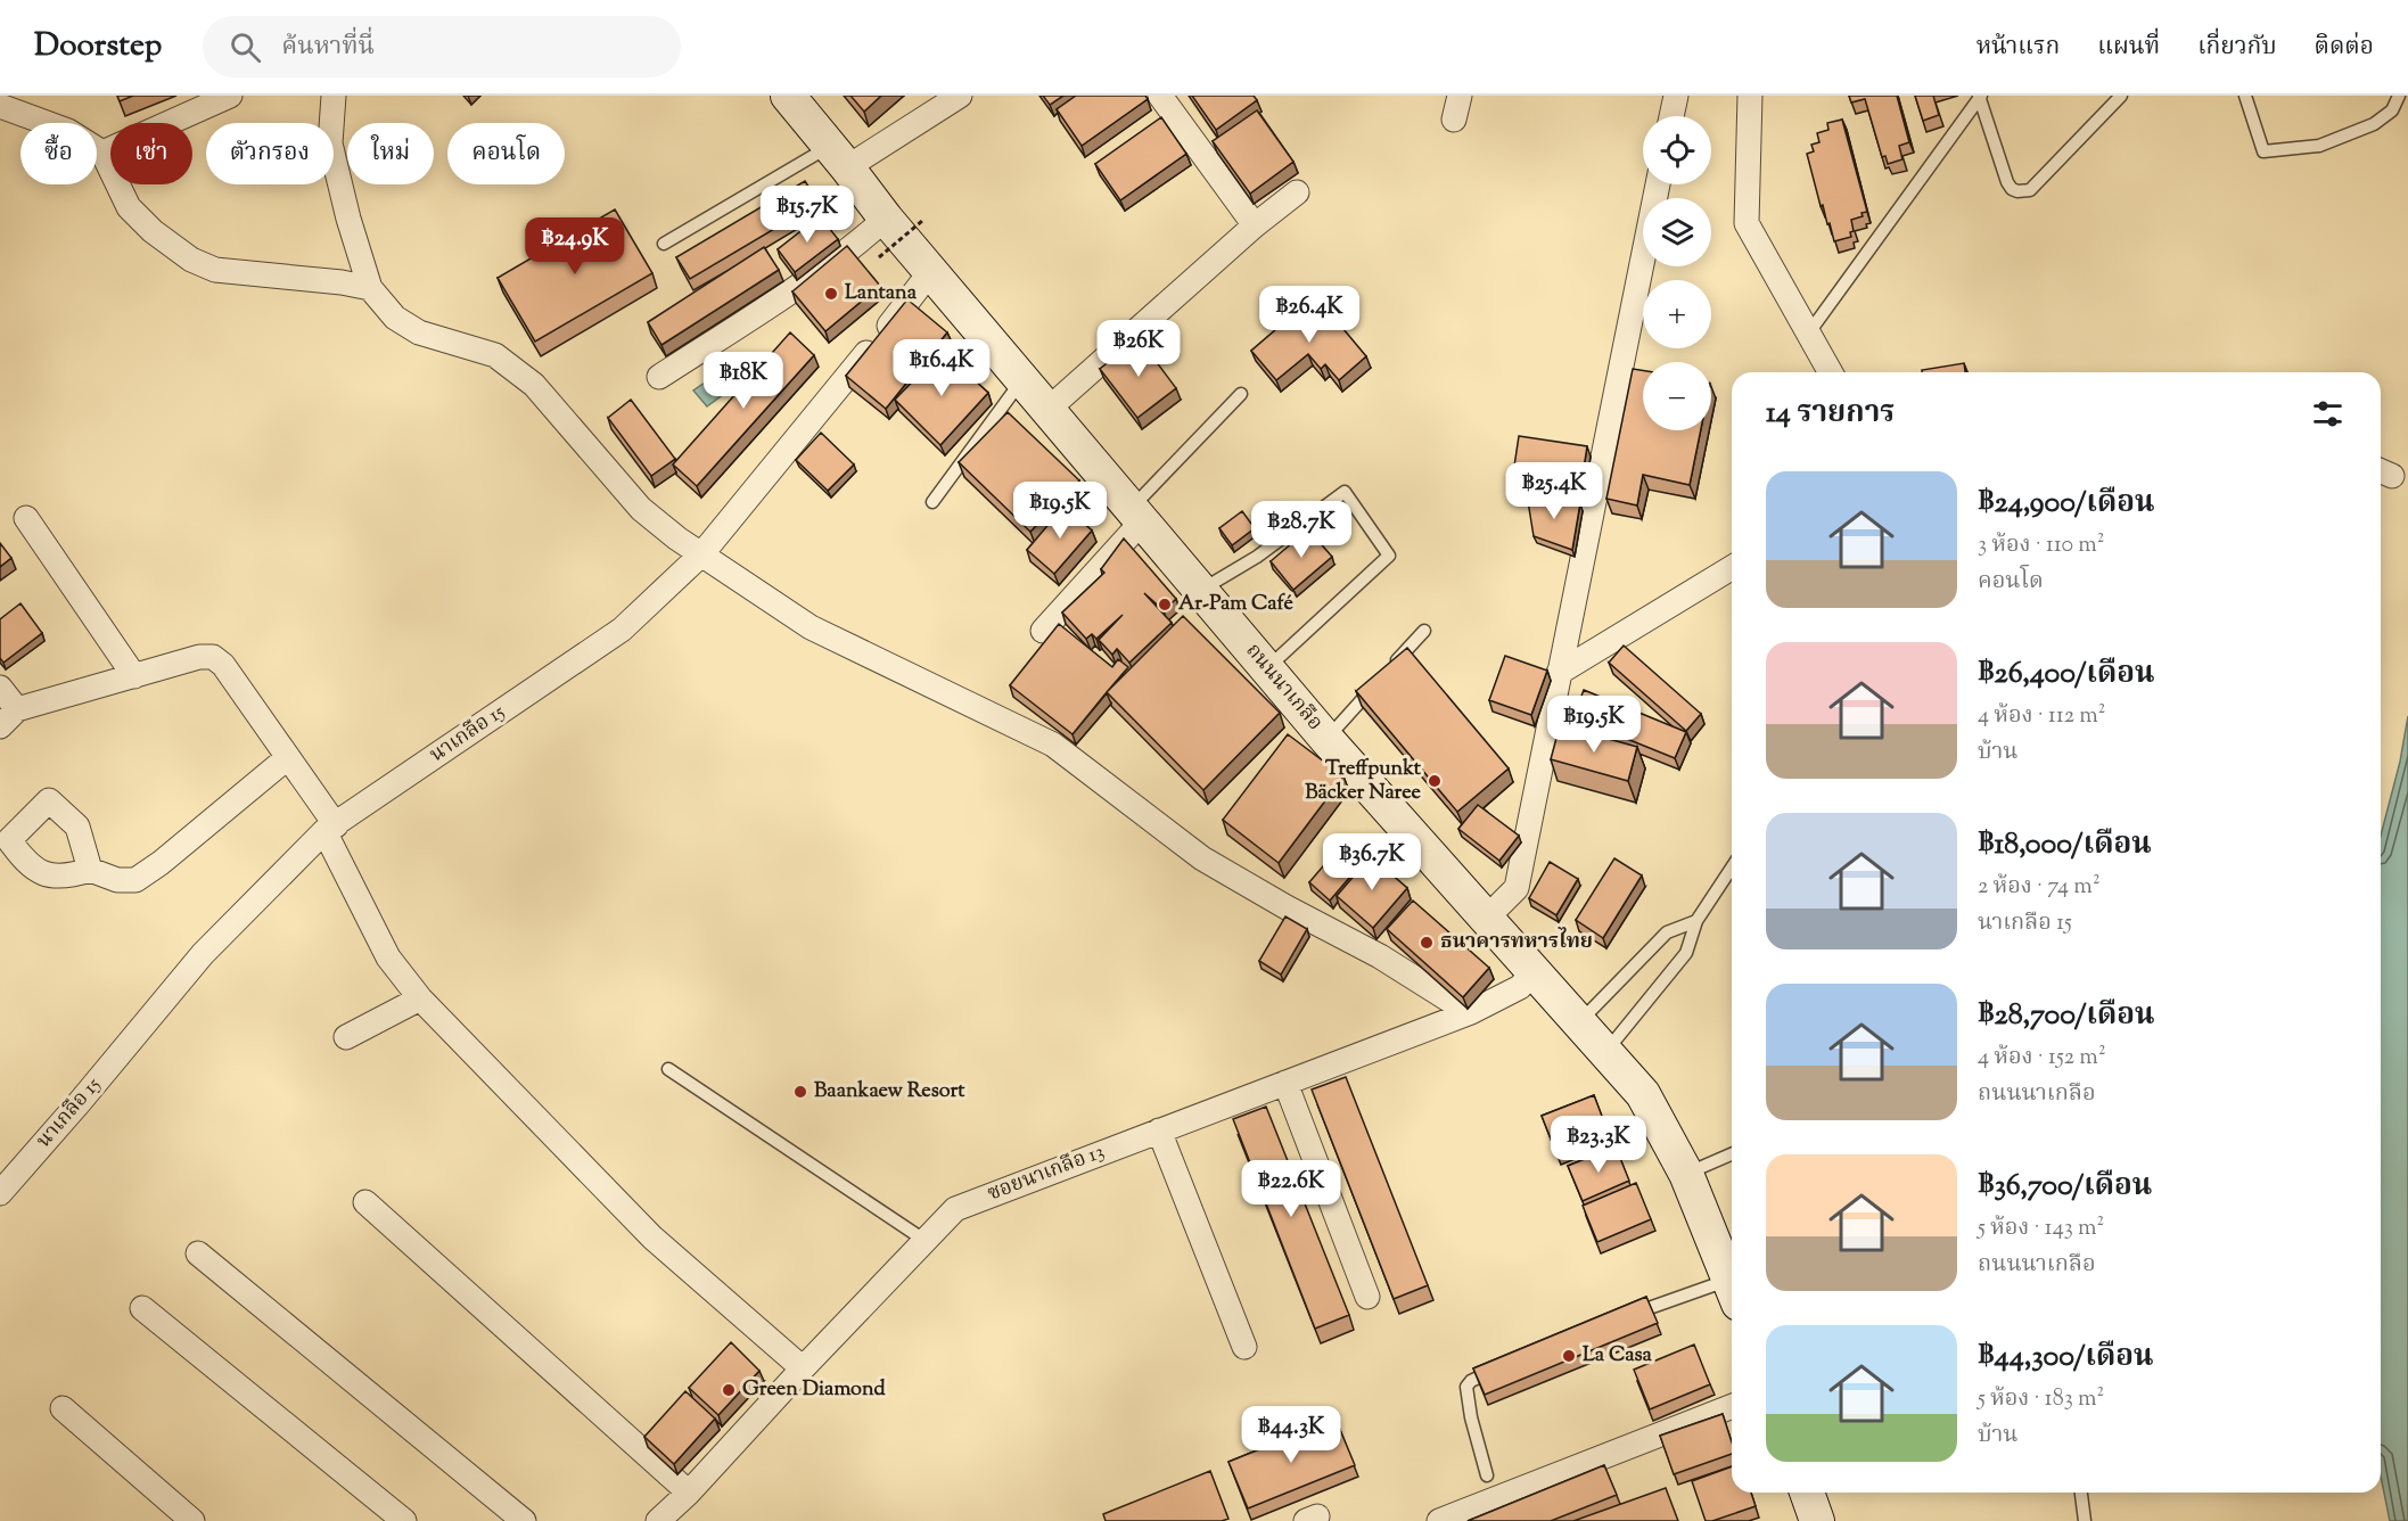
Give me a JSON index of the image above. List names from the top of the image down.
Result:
{
  "streets": {
    "street": ["ถนนนาเกลือ", "นาเกลือ 15", "ซอยนาเกลือ 13"]
  },
  "crossings": [
    ["ถนนนาเกลือ", "นาเกลือ 15"],
    ["ถนนนาเกลือ", "ซอยนาเกลือ 13"]
  ],
  "places": [
    "Lantana",
    "Ar-Pam Café",
    "Treffpunkt Bäcker Naree",
    "ธนาคารทหารไทย",
    "Baankaew Resort",
    "La Casa",
    "Green Diamond"
  ],
  "page": {
    "header": "Doorstep",
    "search": "ค้นหาที่นี่",
    "nav": [
      "หน้าแรก",
      "แผนที่",
      "เกี่ยวกับ",
      "ติดต่อ"
    ],
    "map_buttons": ["+", "−"],
    "chip": [
      "ซื้อ",
      "เช่า",
      "ตัวกรอง",
      "ใหม่",
      "คอนโด"
    ],
    "price": [
      "฿15.7K",
      "฿24.9K",
      "฿26.4K",
      "฿26K",
      "฿16.4K",
      "฿18K",
      "฿25.4K",
      "฿19.5K",
      "฿28.7K",
      "฿19.5K",
      "฿36.7K",
      "฿23.3K",
      "฿22.6K",
      "฿44.3K"
    ],
    "heading": "14 รายการ",
    "list": [
      {
        "name": "฿24,900/เดือน",
        "note": "3 ห้อง · 110 m² · คอนโด"
      },
      {
        "name": "฿26,400/เดือน",
        "note": "4 ห้อง · 112 m² · บ้าน"
      },
      {
        "name": "฿18,000/เดือน",
        "note": "2 ห้อง · 74 m² · นาเกลือ 15"
      },
      {
        "name": "฿28,700/เดือน",
        "note": "4 ห้อง · 152 m² · ถนนนาเกลือ"
      },
      {
        "name": "฿36,700/เดือน",
        "note": "5 ห้อง · 143 m² · ถนนนาเกลือ"
      },
      {
        "name": "฿44,300/เดือน",
        "note": "5 ห้อง · 183 m² · บ้าน"
      }
    ]
  }
}
